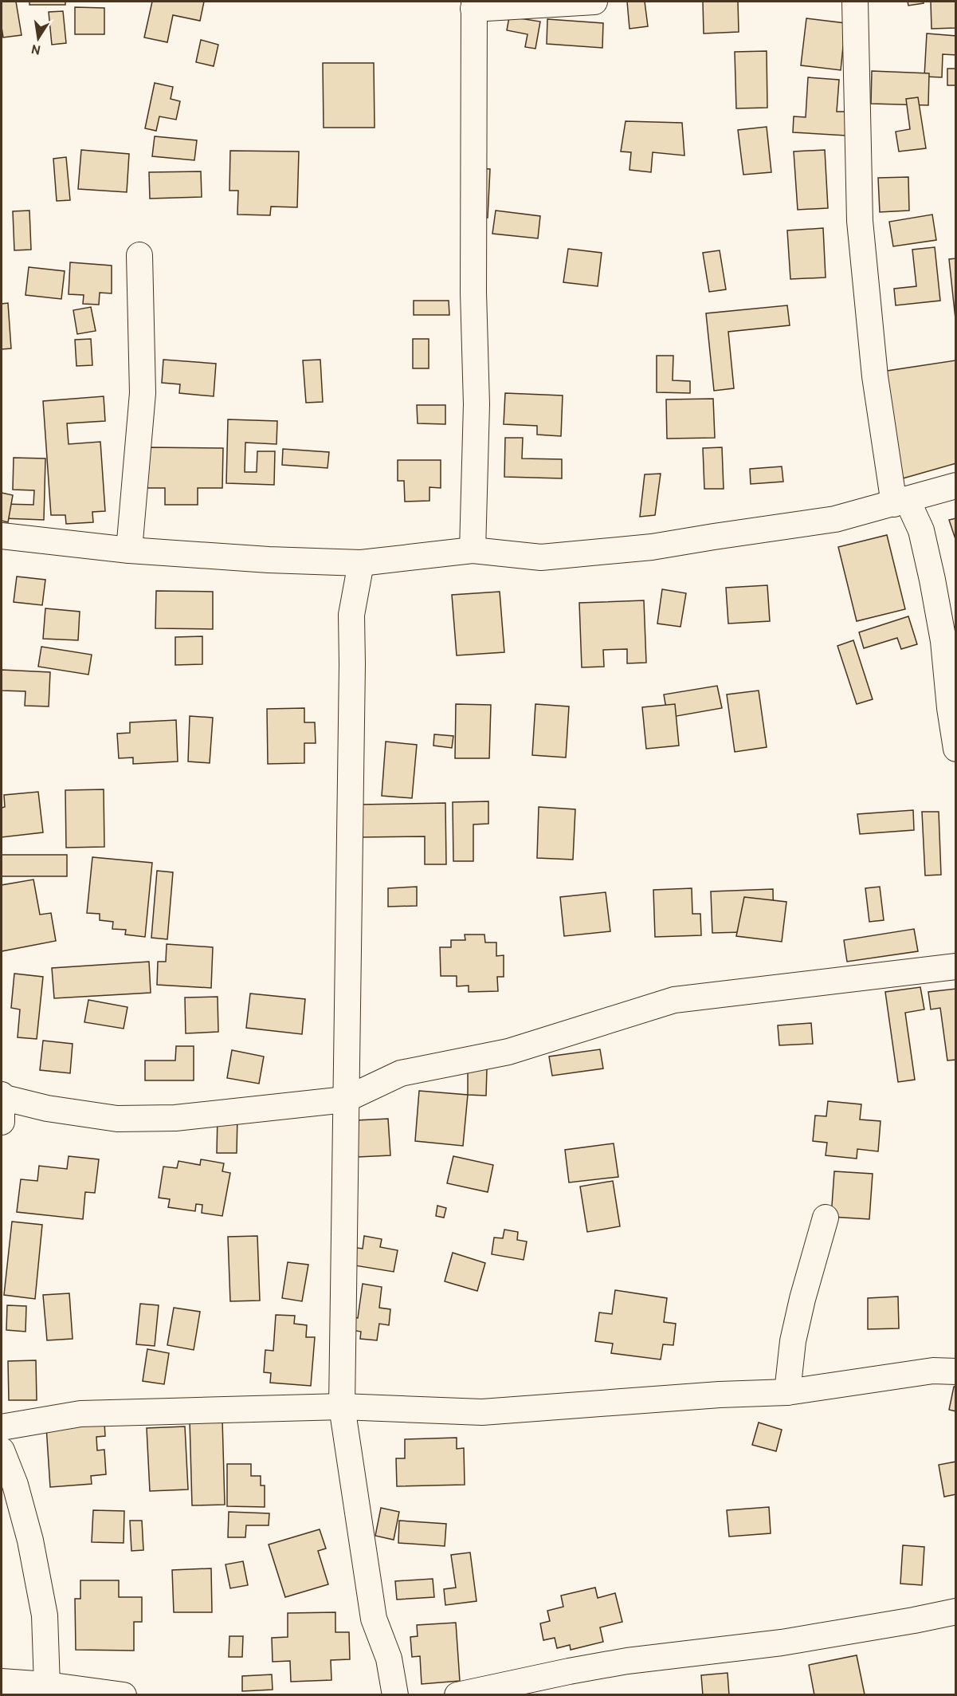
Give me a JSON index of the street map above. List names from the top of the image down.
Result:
{
  "north": "bottom"
}
